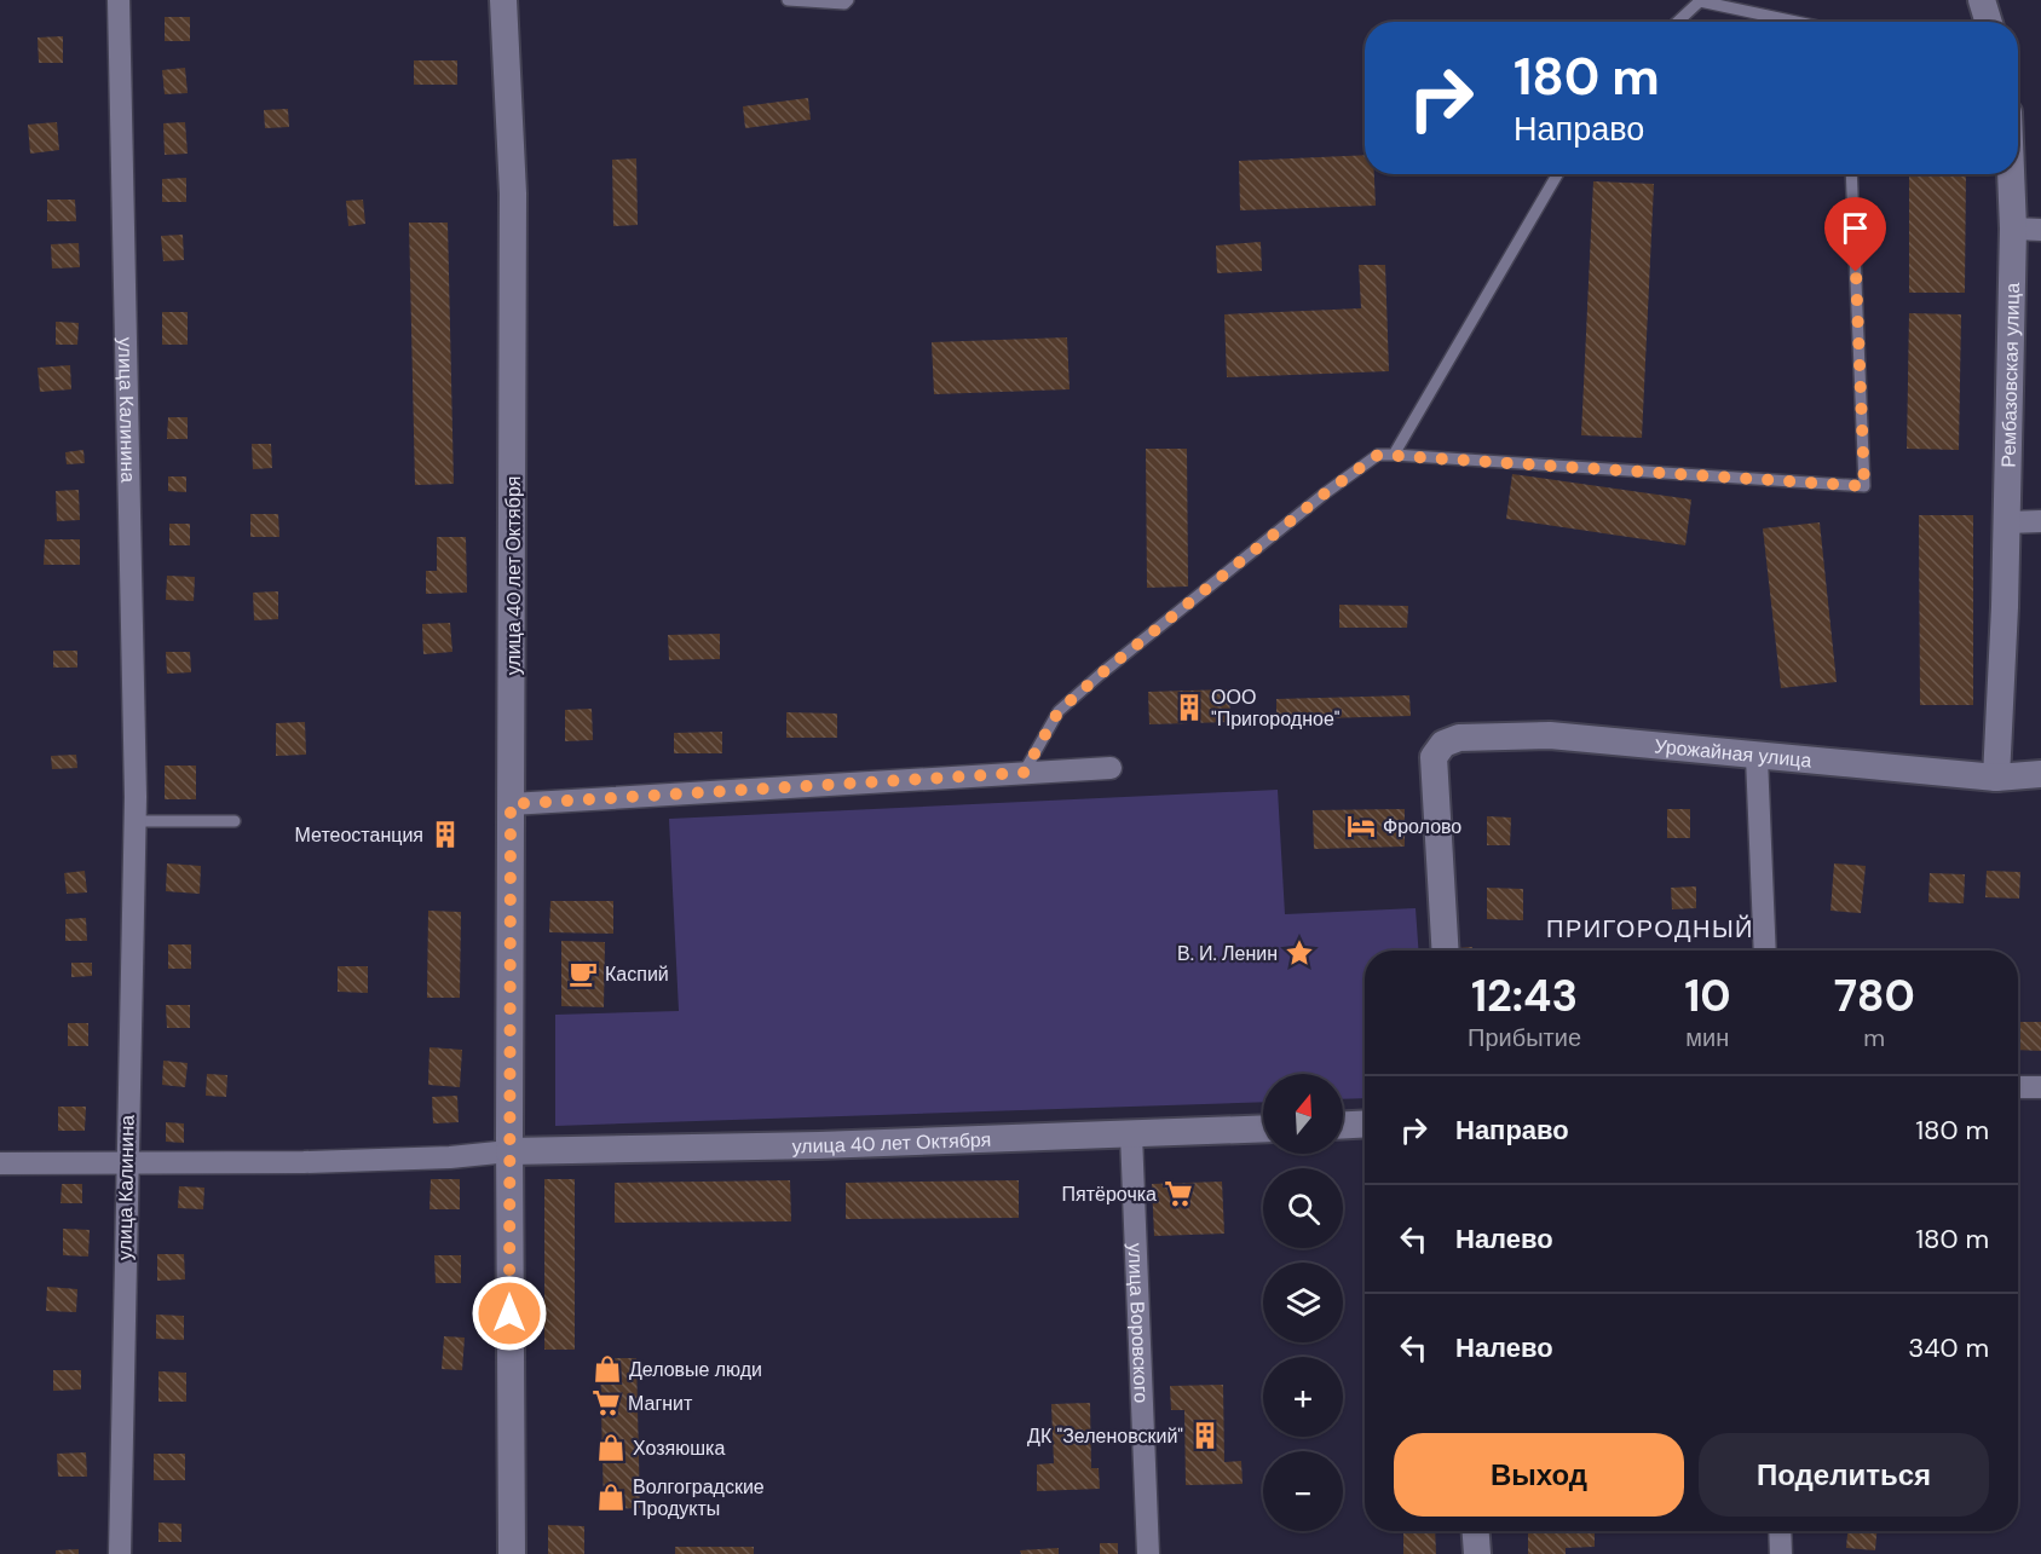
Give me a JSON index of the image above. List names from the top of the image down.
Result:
{
  "streets": {
    "street": [
      "Рембазовская улица",
      "улица Калинина",
      "улица 40 лет Октября",
      "Урожайная улица",
      "улица Воровского"
    ]
  },
  "crossings": [
    ["Рембазовская улица", "Урожайная улица"],
    ["улица 40 лет Октября", "улица Воровского"]
  ],
  "districts": ["ПРИГОРОДНЫЙ"],
  "places": {
    "building": ["ООО \"Пригородное\"", "Метеостанция", "ДК \"Зеленовский\""],
    "hotel": ["Фролово"],
    "place": ["В. И. Ленин"],
    "cafe": ["Каспий"],
    "supermarket": ["Пятёрочка", "Магнит"],
    "shop": ["Деловые люди", "Хозяюшка", "Волгоградские Продукты"]
  },
  "north": "top",
  "page": {
    "turn": ["180 m", "Направо"],
    "eta": [
      "12:43",
      "Прибытие",
      "10",
      "мин",
      "780",
      "m"
    ],
    "map_buttons": ["+", "−"],
    "list": [
      {
        "name": "Направо",
        "value": "180 m"
      },
      {
        "name": "Налево",
        "value": "180 m"
      },
      {
        "name": "Налево",
        "value": "340 m"
      }
    ],
    "buttons": ["Выход", "Поделиться"]
  }
}
